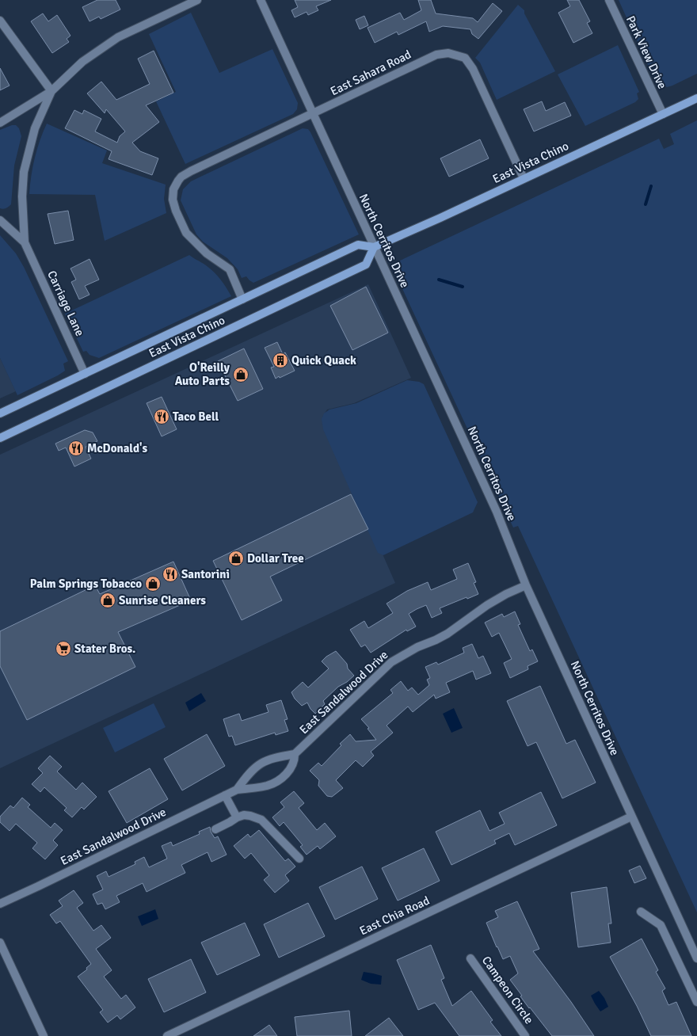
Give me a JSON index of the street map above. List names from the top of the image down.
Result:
{
  "streets": {
    "main road": ["East Vista Chino"],
    "street": [
      "Park View Drive",
      "East Sahara Road",
      "North Cerritos Drive",
      "Carriage Lane",
      "East Sandalwood Drive",
      "East Chia Road",
      "Campeon Circle"
    ]
  },
  "crossings": [
    ["Park View Drive", "East Vista Chino"],
    ["East Sahara Road", "East Vista Chino"],
    ["East Sahara Road", "North Cerritos Drive"],
    ["East Vista Chino", "North Cerritos Drive"],
    ["East Vista Chino", "Carriage Lane"],
    ["North Cerritos Drive", "East Sandalwood Drive"],
    ["North Cerritos Drive", "East Chia Road"]
  ],
  "places": {
    "building": ["Quick Quack"],
    "shop": [
      "O'Reilly Auto Parts",
      "Dollar Tree",
      "Palm Springs Tobacco",
      "Sunrise Cleaners"
    ],
    "restaurant": ["Taco Bell", "McDonald's", "Santorini"],
    "supermarket": ["Stater Bros."]
  }
}
